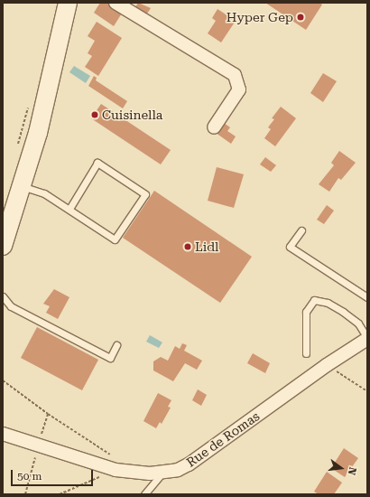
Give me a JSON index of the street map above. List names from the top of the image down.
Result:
{
  "streets": {
    "street": ["Rue de Romas"]
  },
  "places": ["Hyper Gep", "Cuisinella", "Lidl"],
  "scale_bar": "50 m",
  "north": "right"
}
